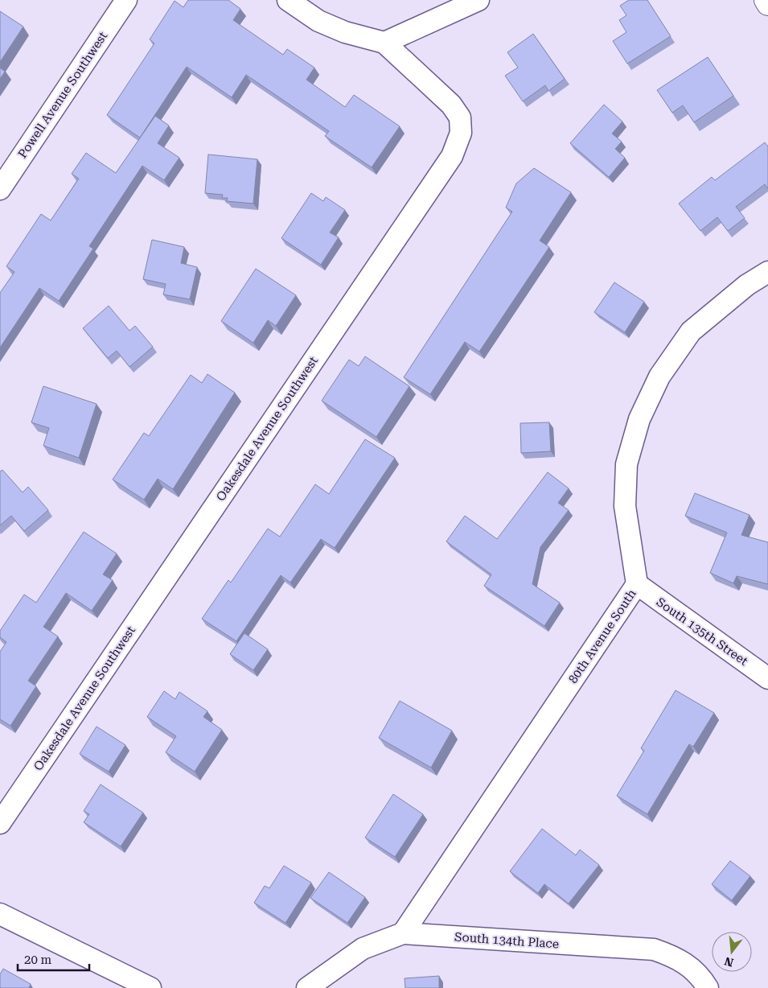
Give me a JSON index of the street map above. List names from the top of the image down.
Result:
{
  "streets": {
    "street": [
      "Powell Avenue Southwest",
      "Oakesdale Avenue Southwest",
      "South 135th Street",
      "80th Avenue South",
      "South 134th Place"
    ]
  },
  "crossings": [
    ["South 135th Street", "80th Avenue South"],
    ["80th Avenue South", "South 134th Place"]
  ],
  "scale_bar": "20 m",
  "north": "bottom"
}
